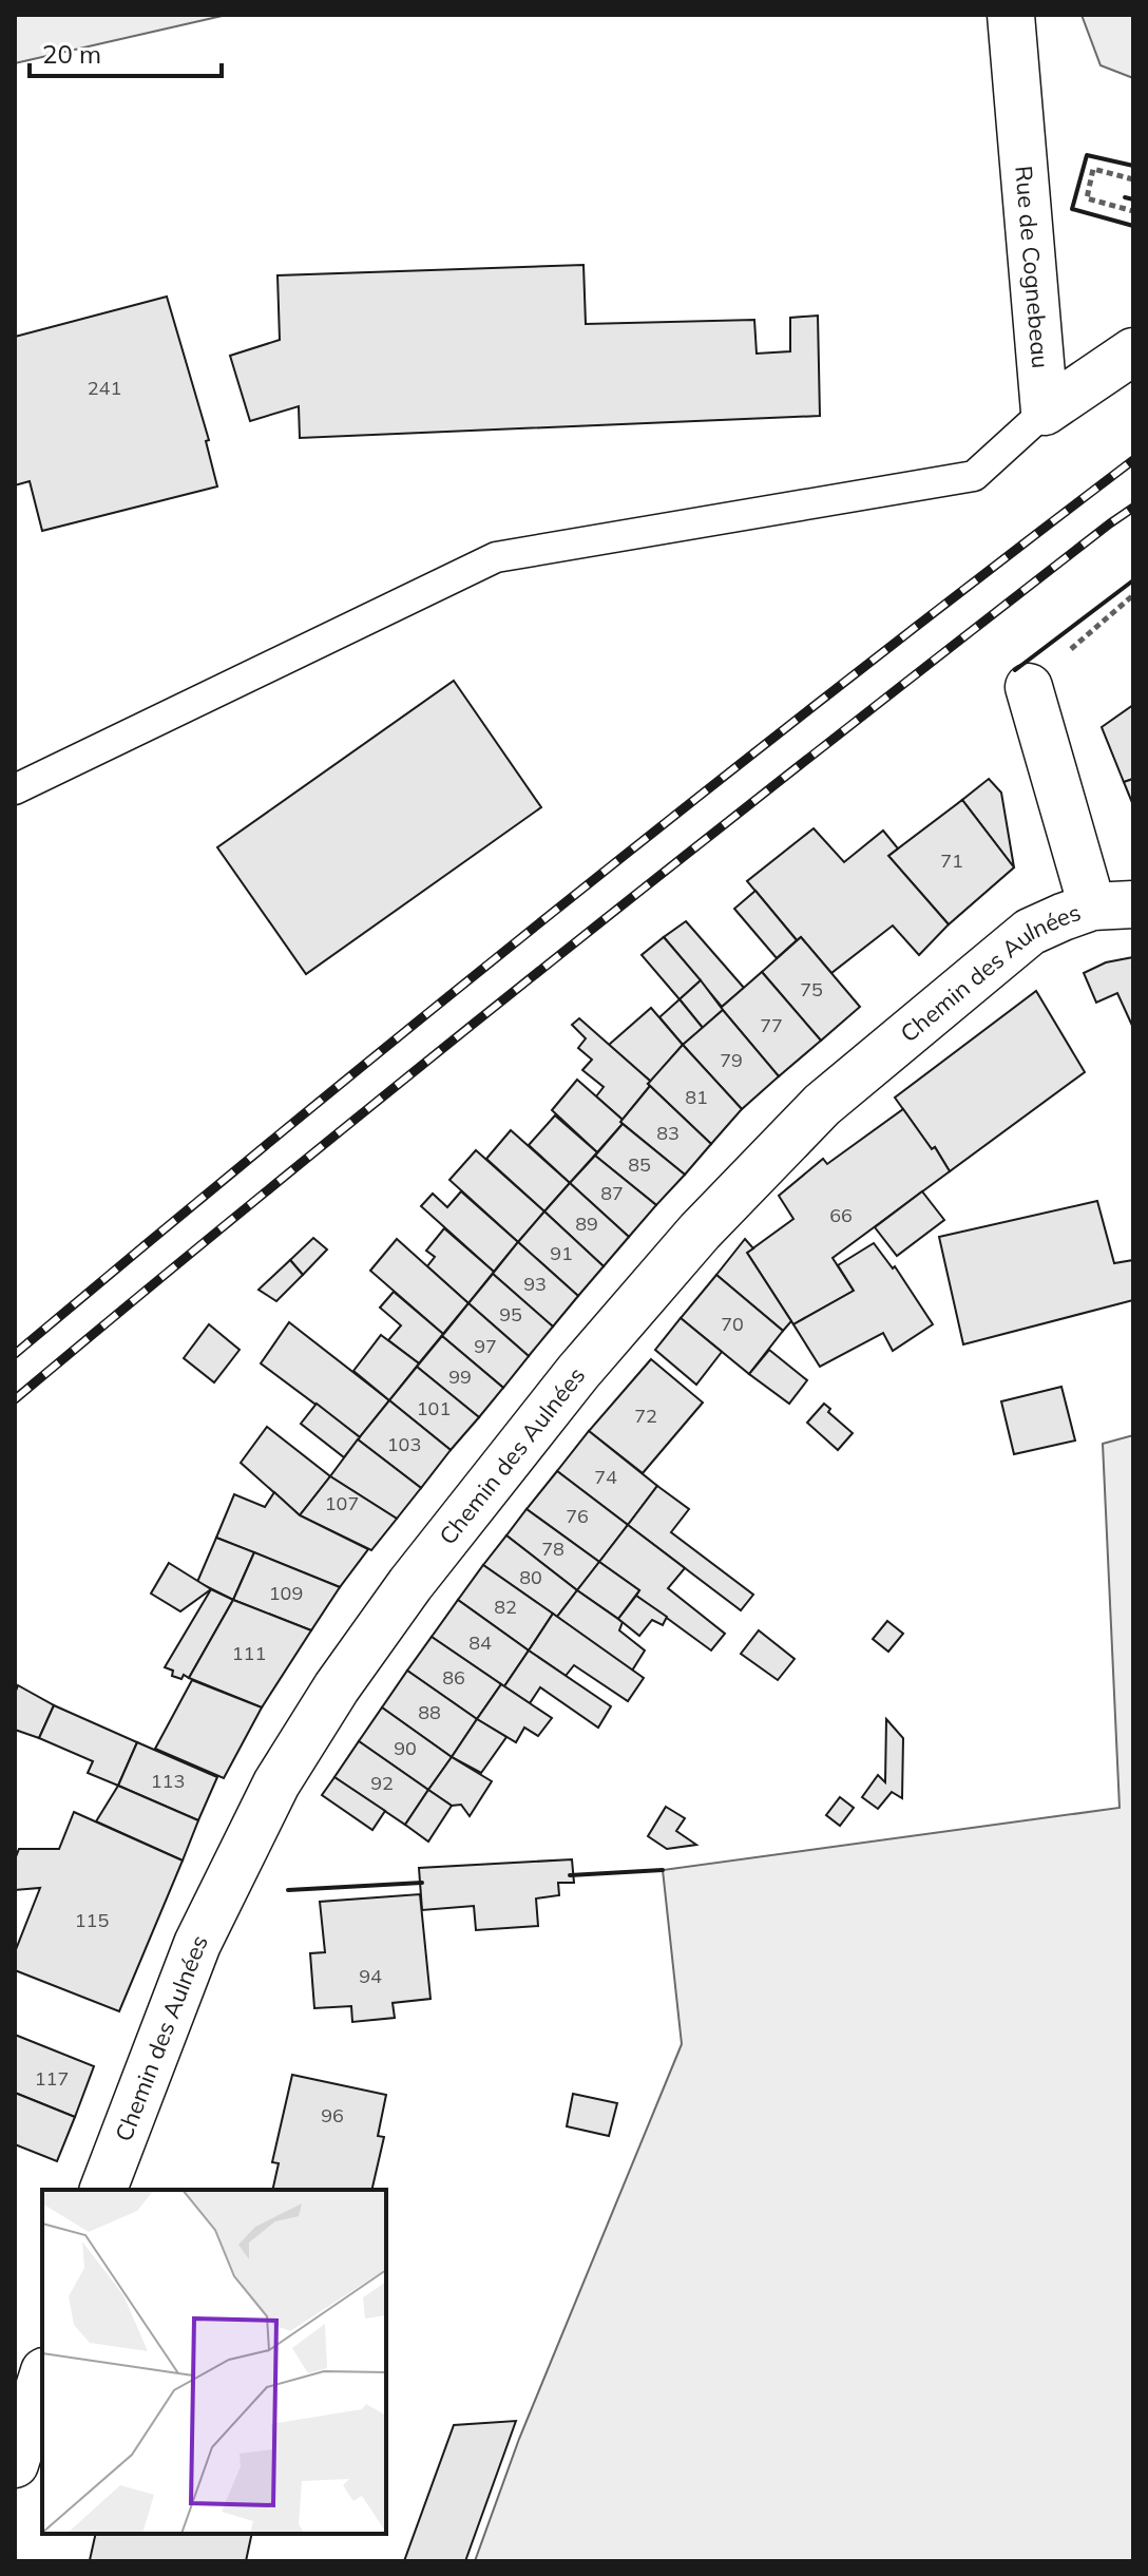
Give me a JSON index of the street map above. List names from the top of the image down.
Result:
{
  "streets": {
    "street": ["Rue de Cognebeau", "Chemin des Aulnées"]
  },
  "house_numbers": [
    "241",
    "71",
    "75",
    "77",
    "79",
    "81",
    "83",
    "85",
    "87",
    "66",
    "89",
    "91",
    "93",
    "95",
    "70",
    "97",
    "99",
    "101",
    "72",
    "103",
    "74",
    "107",
    "76",
    "78",
    "80",
    "109",
    "82",
    "84",
    "111",
    "86",
    "88",
    "90",
    "113",
    "92",
    "115",
    "94",
    "117",
    "96"
  ],
  "scale_bar": "20 m"
}
